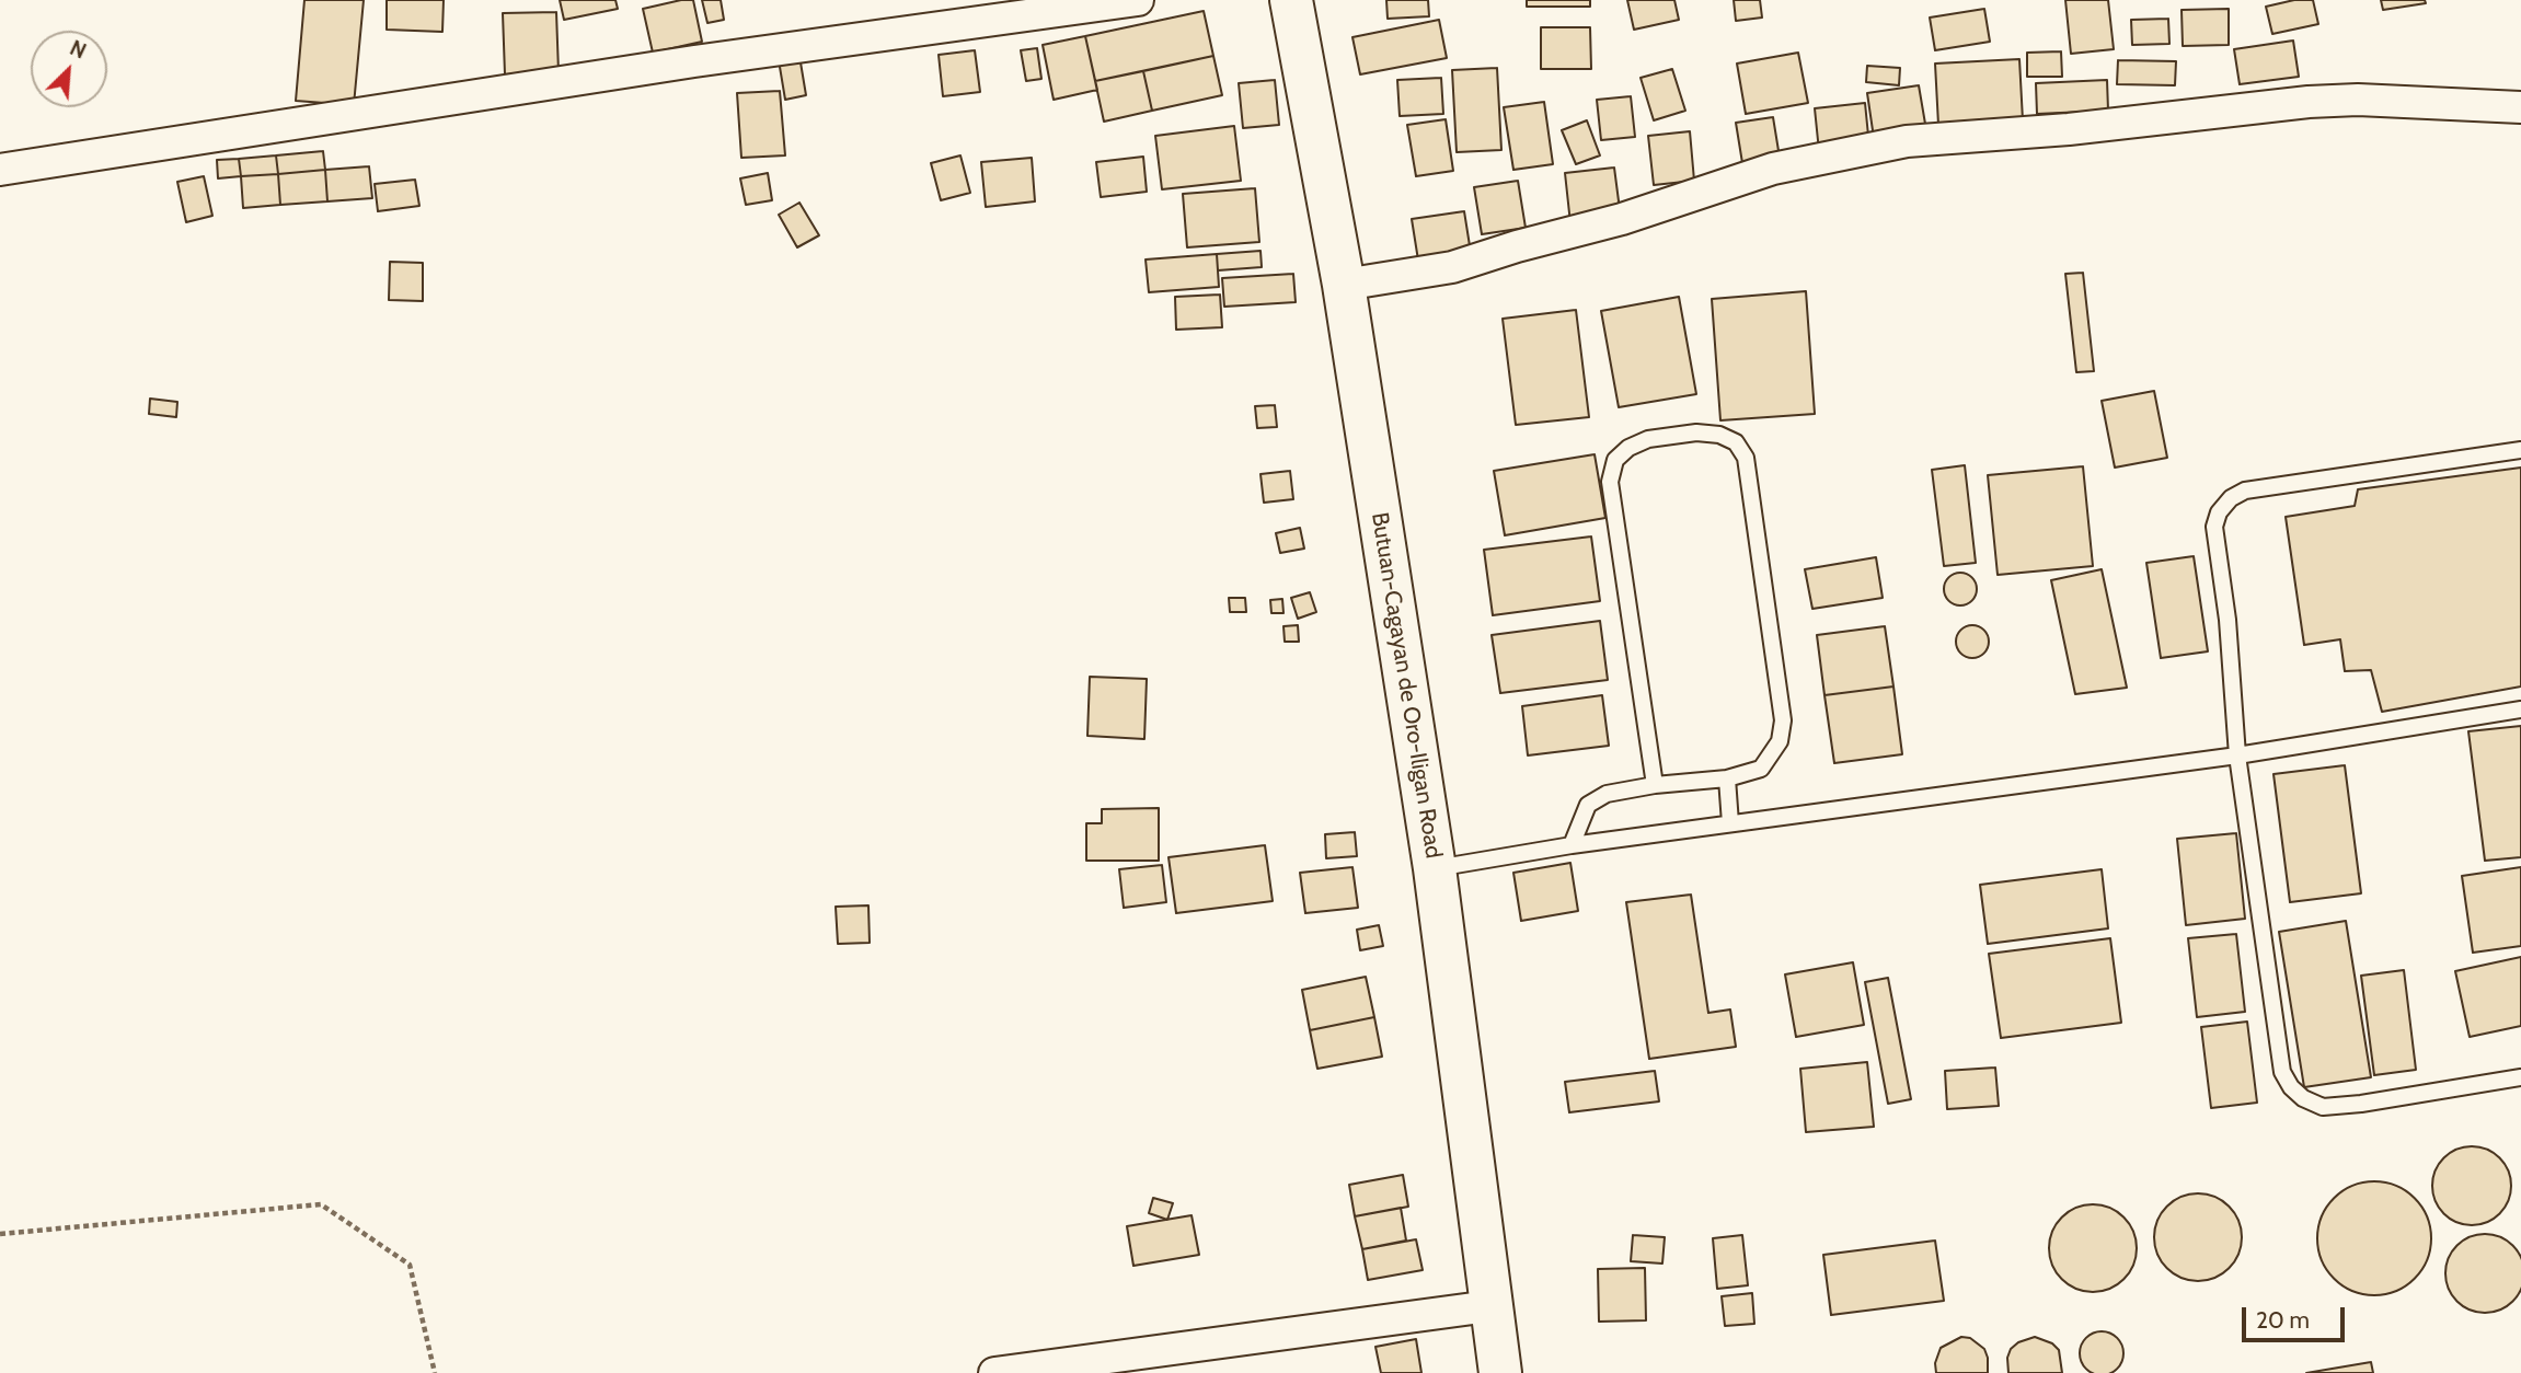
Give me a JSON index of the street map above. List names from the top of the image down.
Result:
{
  "streets": {
    "highway": ["Butuan-Cagayan de Oro-Iligan Road"]
  },
  "scale_bar": "20 m",
  "north": "top right"
}
